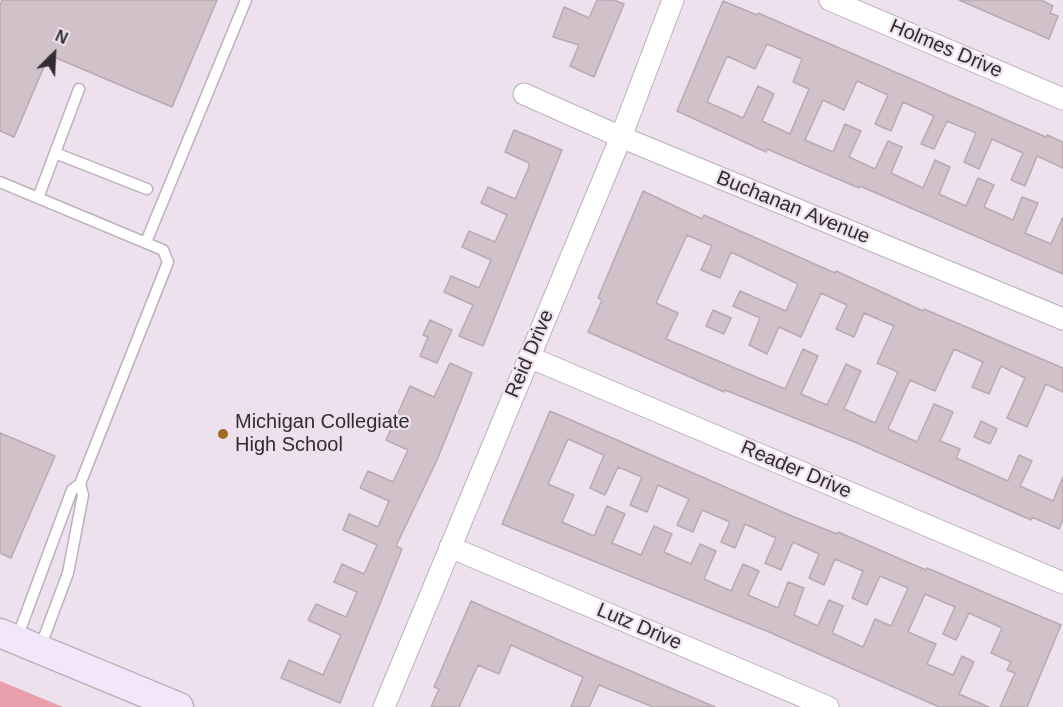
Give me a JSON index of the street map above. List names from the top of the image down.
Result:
{
  "streets": {
    "street": [
      "Holmes Drive",
      "Buchanan Avenue",
      "Reid Drive",
      "Reader Drive",
      "Lutz Drive"
    ]
  },
  "crossings": [
    ["Buchanan Avenue", "Reid Drive"],
    ["Reid Drive", "Reader Drive"],
    ["Reid Drive", "Lutz Drive"]
  ],
  "places": ["Michigan Collegiate High School"],
  "north": "top right"
}
